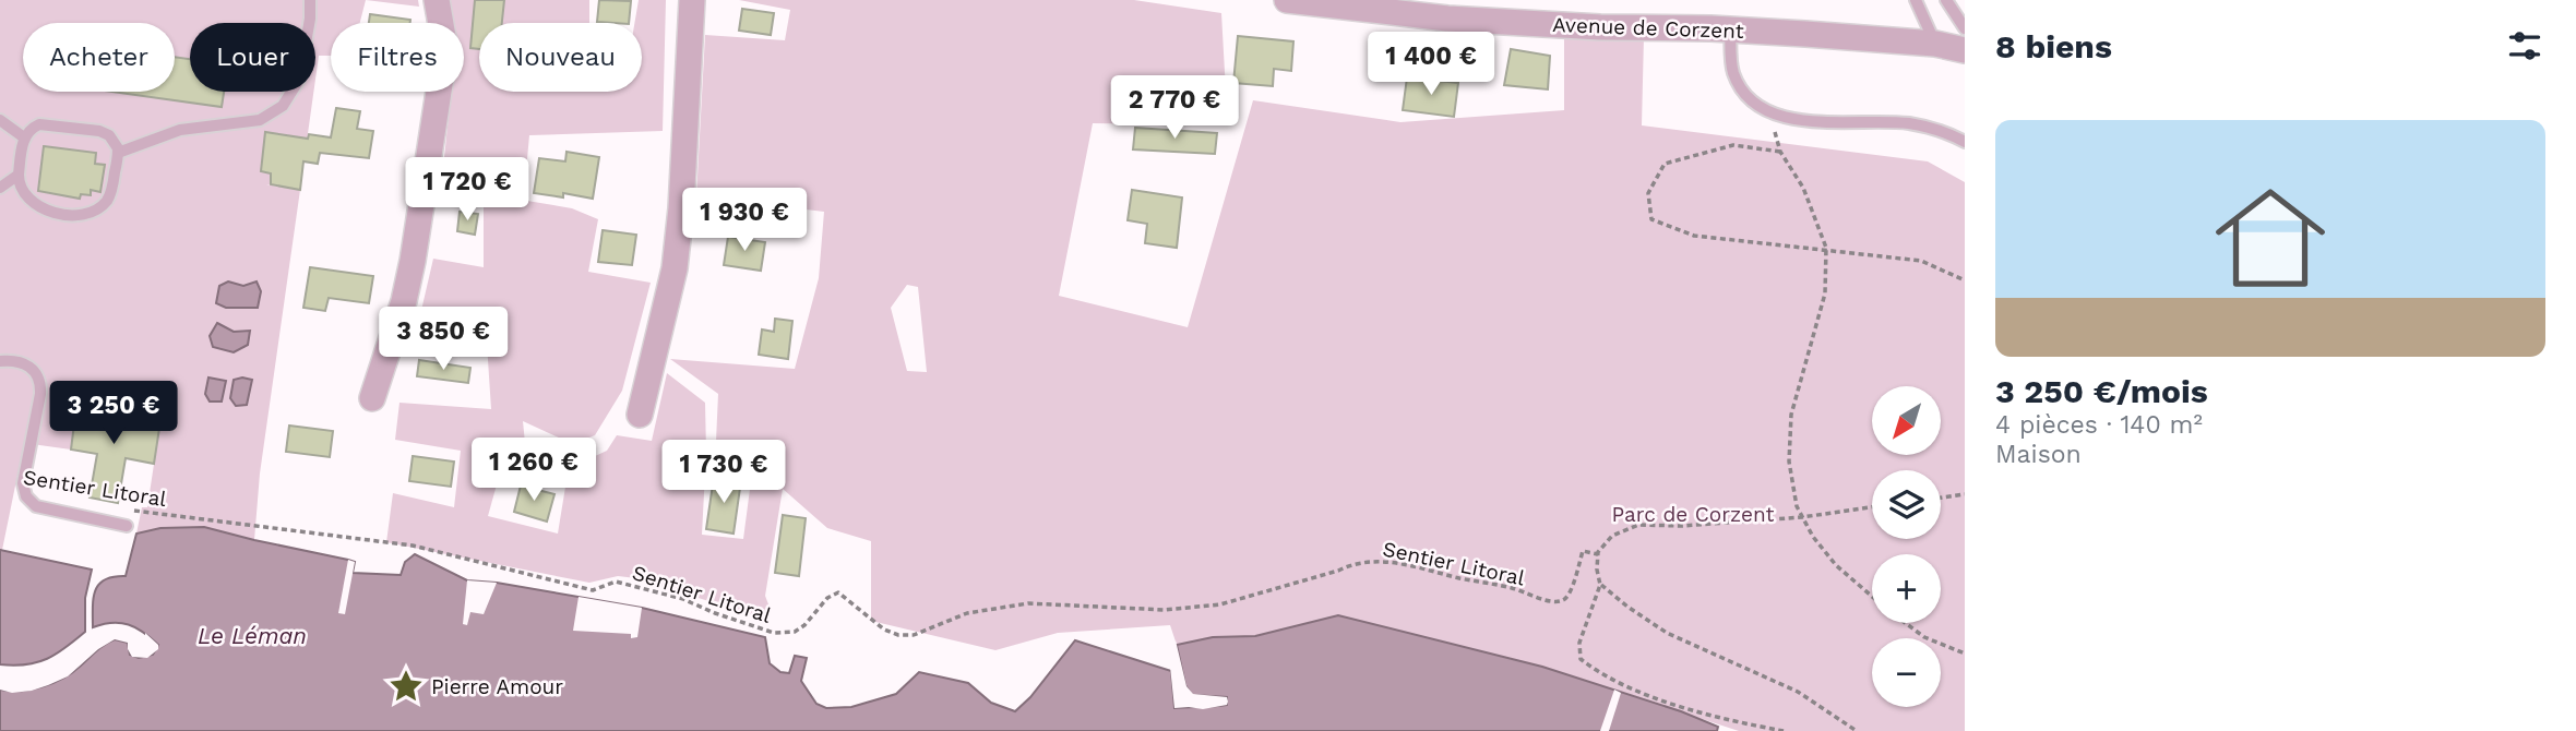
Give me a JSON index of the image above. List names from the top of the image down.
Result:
{
  "streets": {
    "street": ["Avenue de Corzent"],
    "path": ["Sentier Litoral"]
  },
  "water": ["Le Léman"],
  "parks": ["Parc de Corzent"],
  "places": {
    "place": ["Pierre Amour"]
  },
  "north": "bottom left",
  "page": {
    "heading": "8 biens",
    "chip": [
      "Acheter",
      "Louer",
      "Filtres",
      "Nouveau"
    ],
    "price": [
      "1 400 €",
      "2 770 €",
      "1 720 €",
      "1 930 €",
      "3 850 €",
      "3 250 €",
      "1 260 €",
      "1 730 €"
    ],
    "list": [
      {
        "name": "3 250 €/mois",
        "note": "4 pièces · 140 m² · Maison"
      }
    ],
    "map_buttons": ["+", "−"]
  }
}
